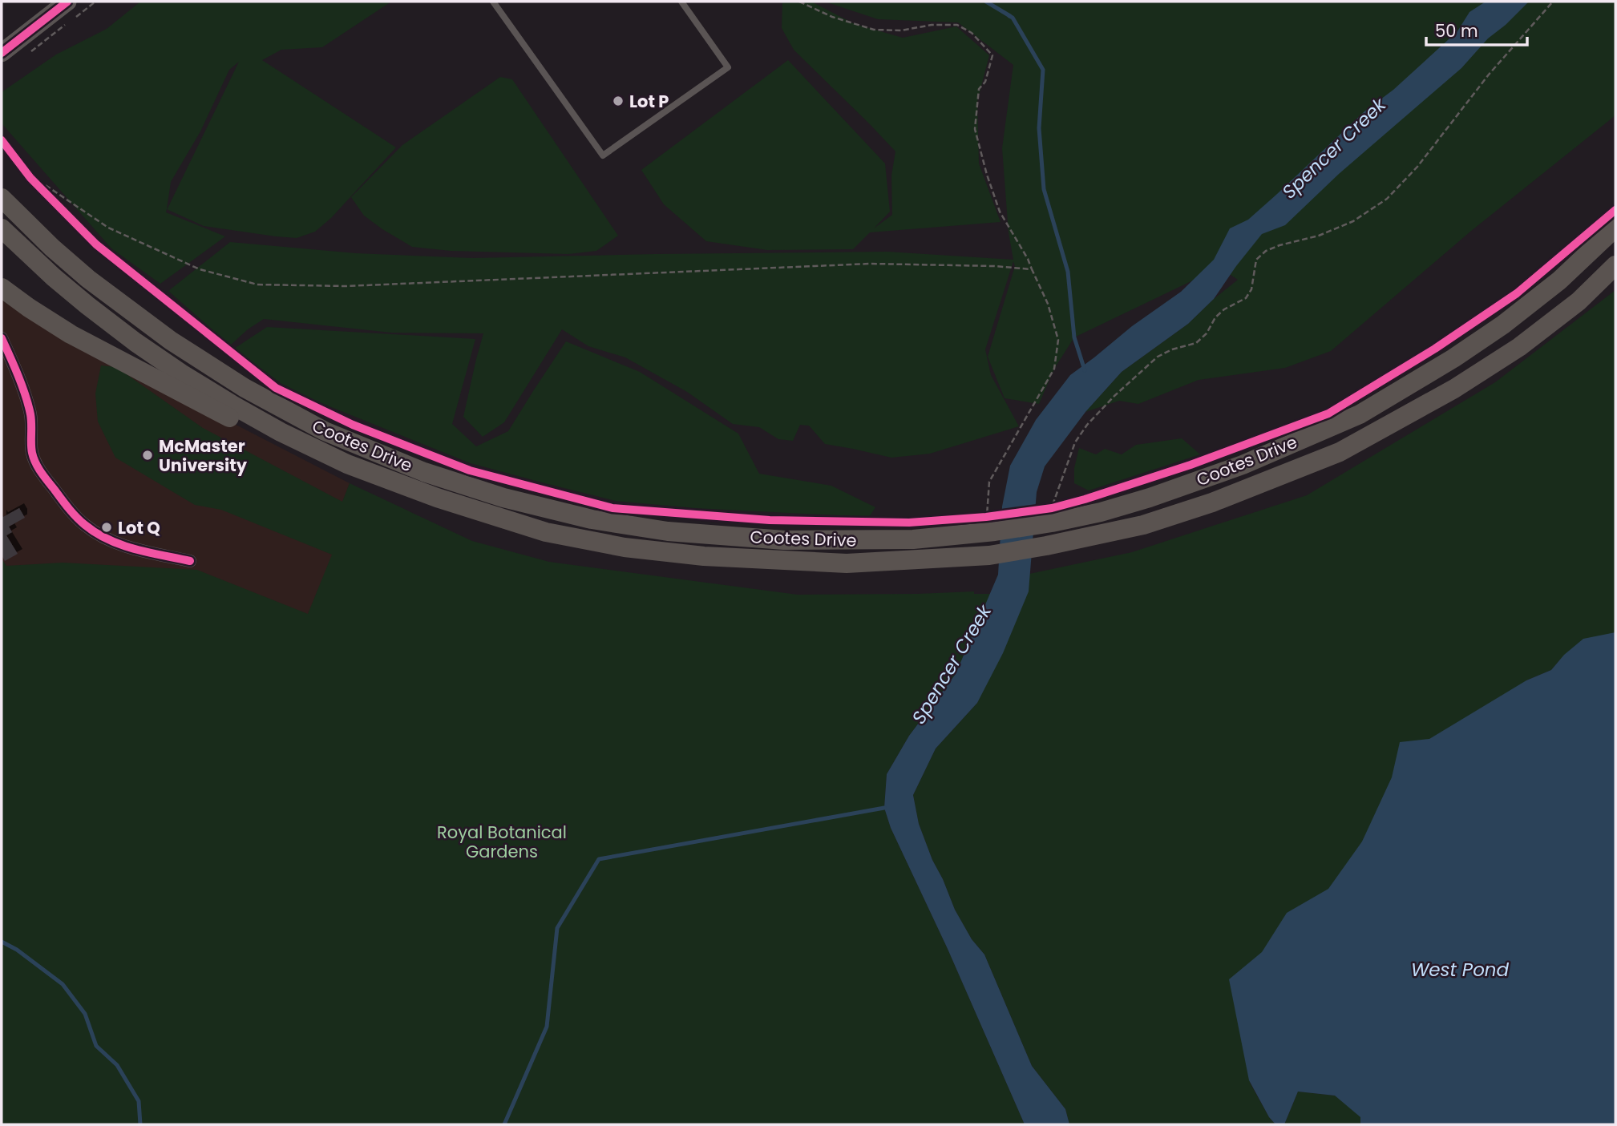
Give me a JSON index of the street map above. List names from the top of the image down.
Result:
{
  "streets": {
    "main road": ["Cootes Drive"]
  },
  "water": ["Spencer Creek", "West Pond"],
  "parks": ["Royal Botanical Gardens"],
  "places": ["Lot P", "McMaster University", "Lot Q"],
  "scale_bar": "50 m"
}
